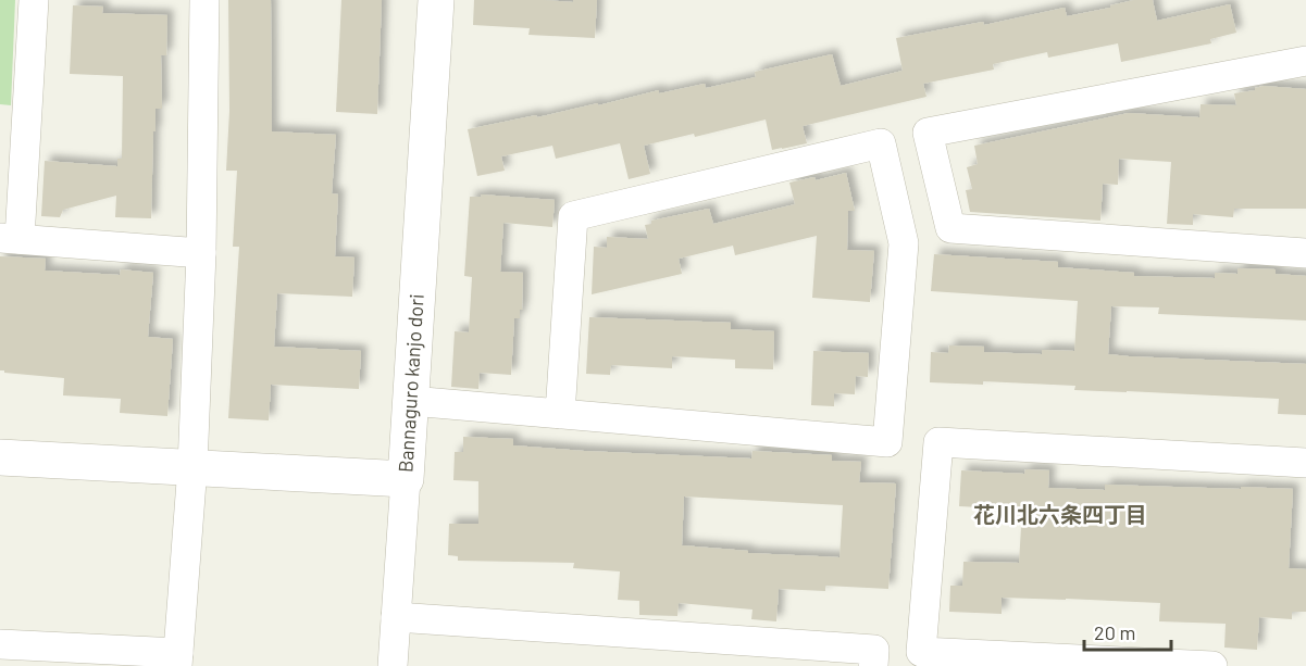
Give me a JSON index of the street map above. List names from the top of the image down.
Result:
{
  "streets": {
    "street": ["Bannaguro kanjo dori"]
  },
  "districts": ["花川北六条四丁目"],
  "scale_bar": "20 m"
}
